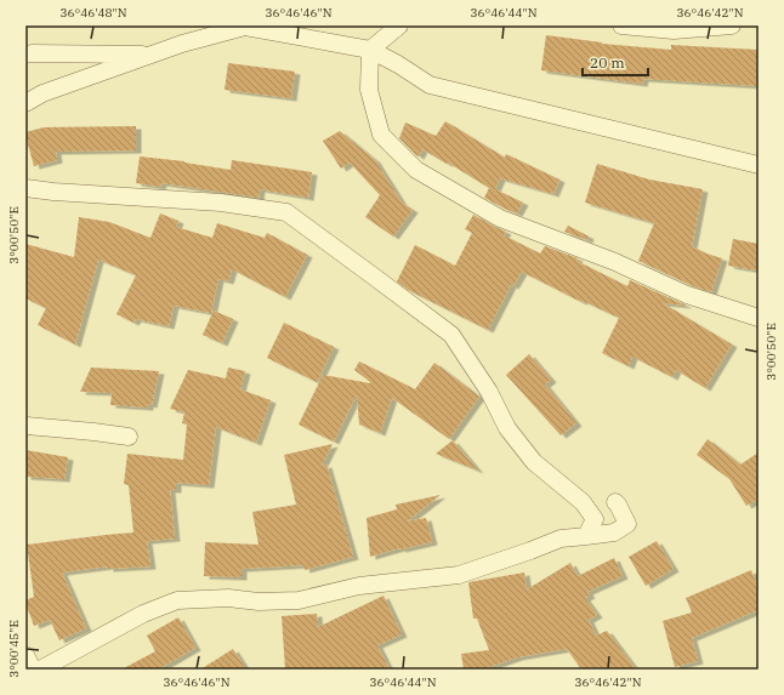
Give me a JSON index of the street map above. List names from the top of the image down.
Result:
{
  "scale_bar": "20 m",
  "coordinates": [
    "36°46'48\"N",
    "36°46'46\"N",
    "36°46'44\"N",
    "36°46'42\"N",
    "3°00'50\"E",
    "3°00'45\"E"
  ]
}
